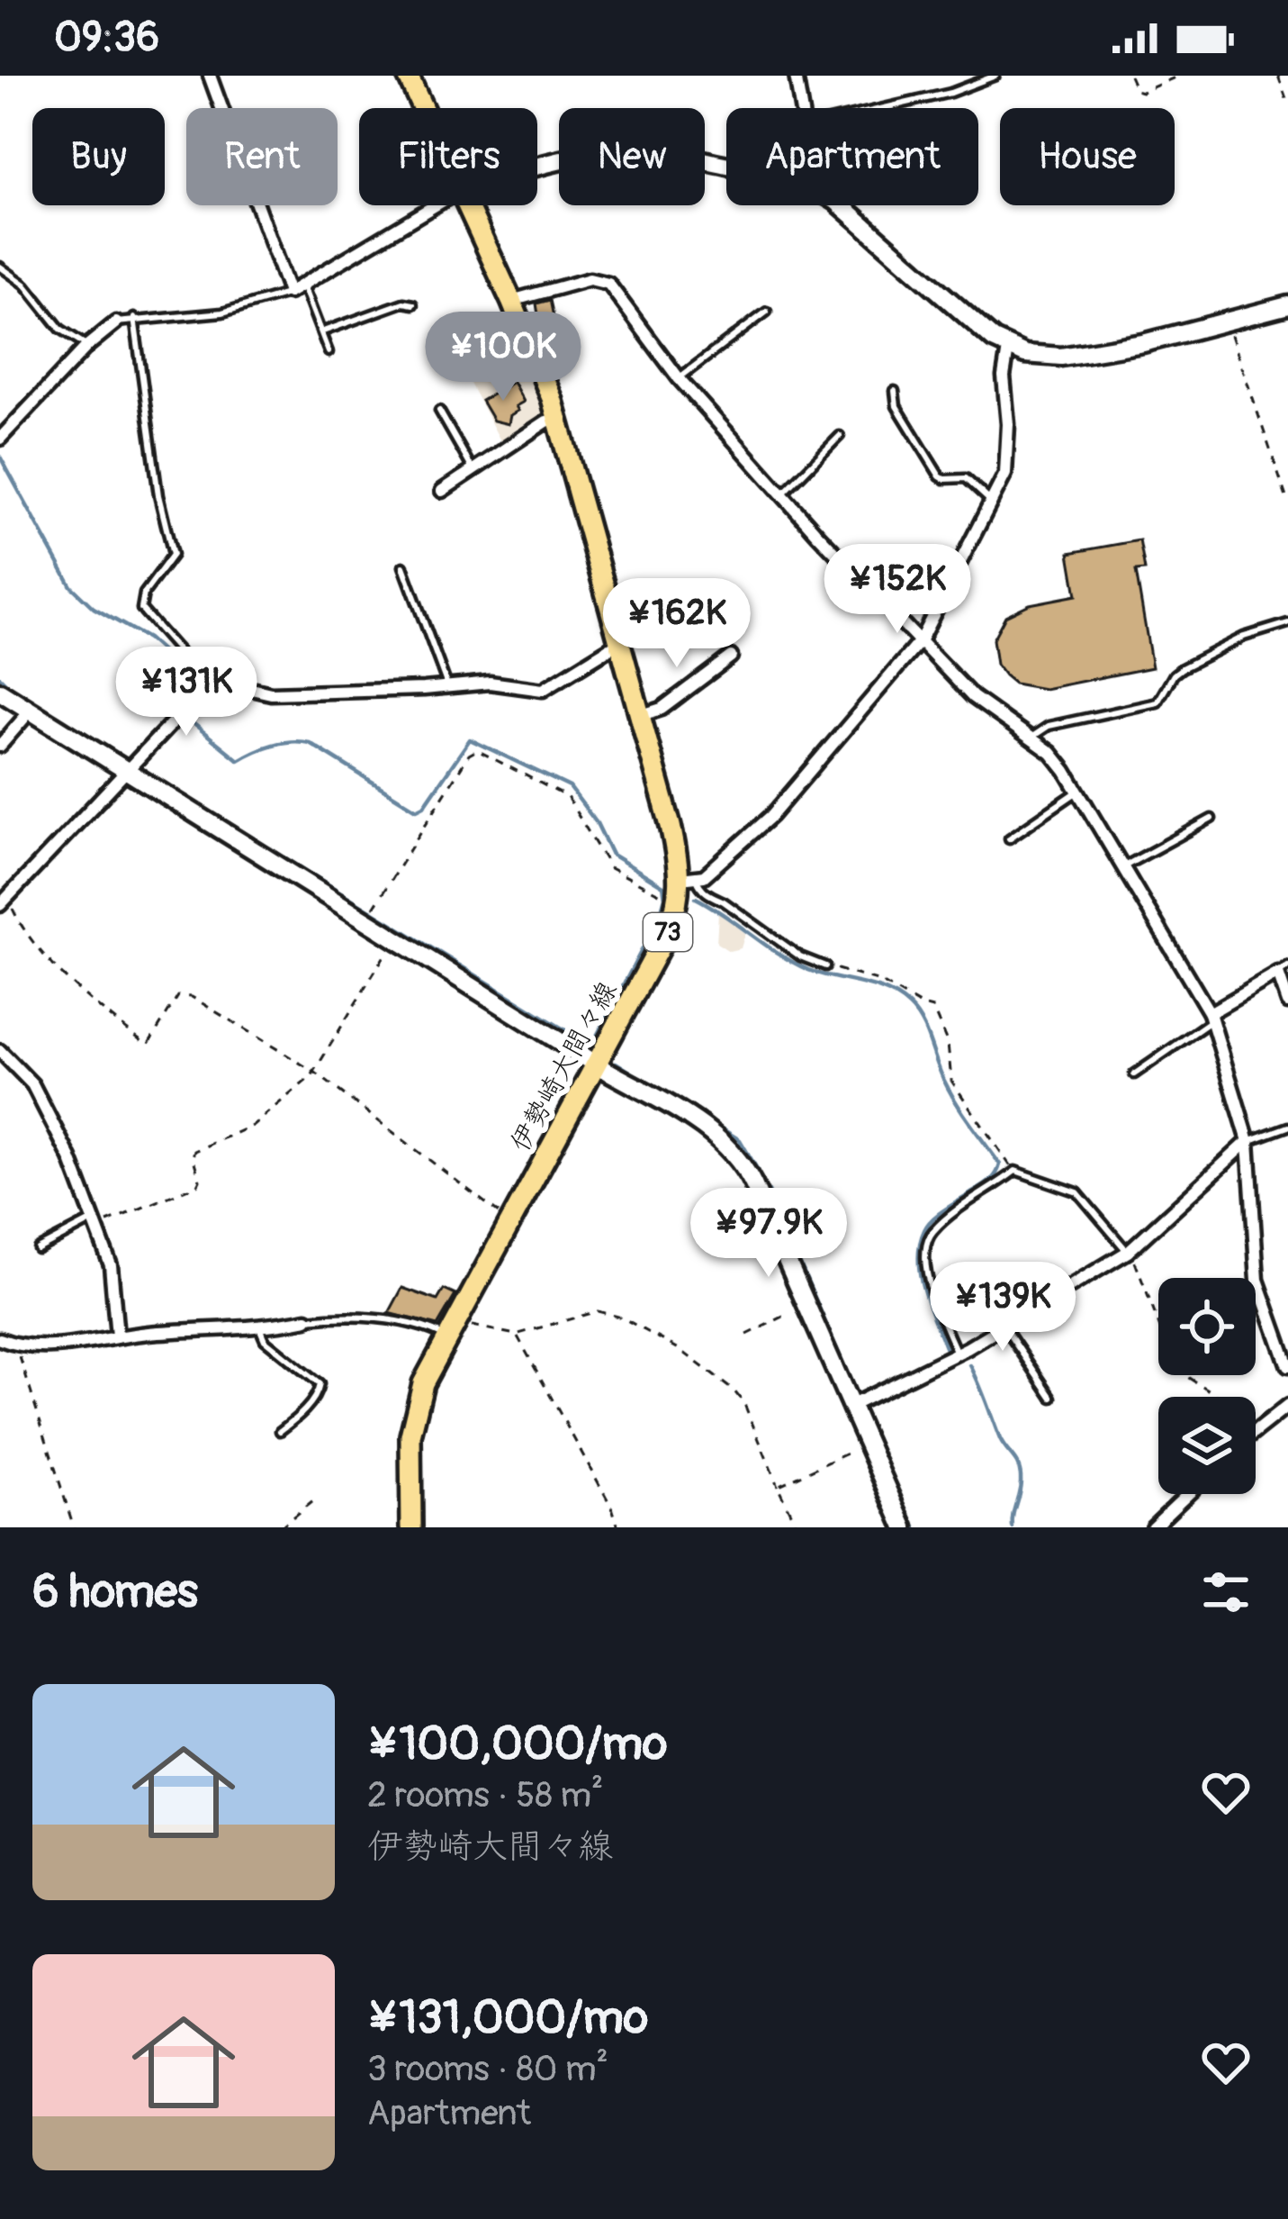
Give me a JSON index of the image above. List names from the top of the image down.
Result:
{
  "streets": {
    "main road": ["73", "伊勢崎大間々線"]
  },
  "page": {
    "status": "09:36",
    "chip": [
      "Buy",
      "Rent",
      "Filters",
      "New",
      "Apartment",
      "House"
    ],
    "price": [
      "¥100K",
      "¥152K",
      "¥162K",
      "¥131K",
      "¥97.9K",
      "¥139K"
    ],
    "heading": "6 homes",
    "list": [
      {
        "name": "¥100,000/mo",
        "note": "2 rooms · 58 m² · 伊勢崎大間々線"
      },
      {
        "name": "¥131,000/mo",
        "note": "3 rooms · 80 m² · Apartment"
      }
    ]
  }
}
